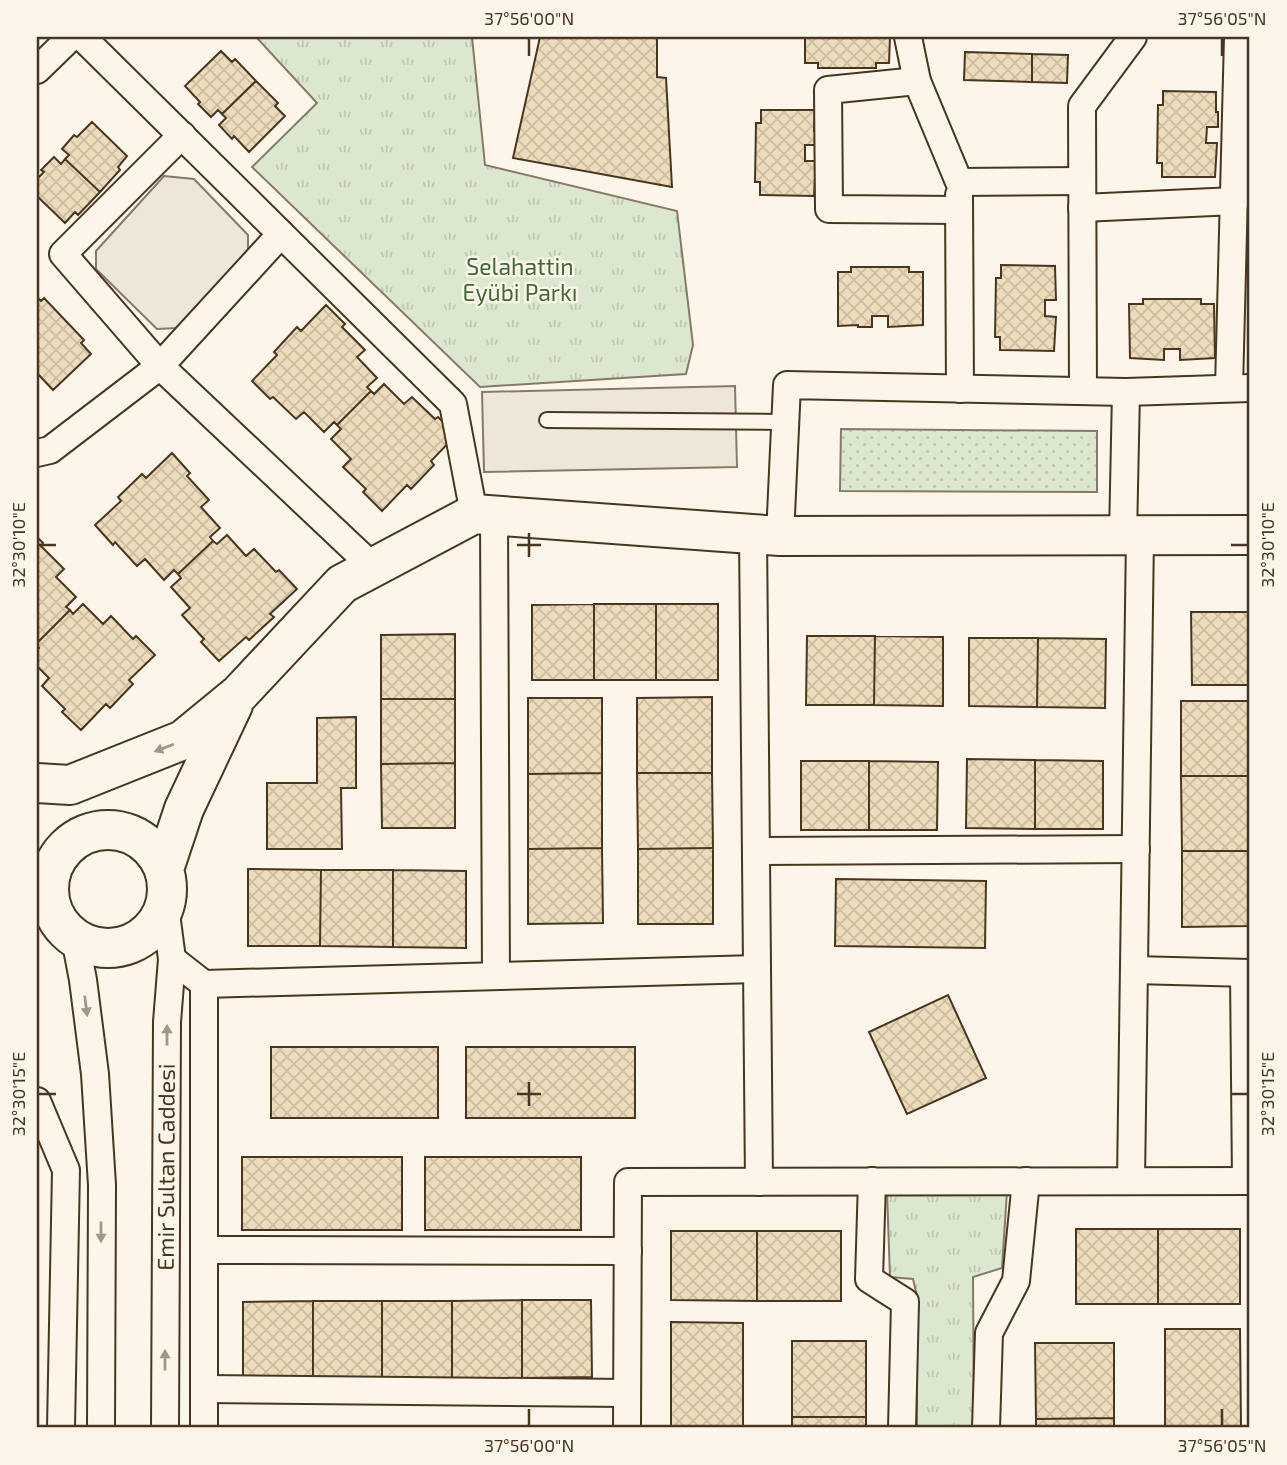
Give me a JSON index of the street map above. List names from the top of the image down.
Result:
{
  "streets": {
    "street": ["Emir Sultan Caddesi"]
  },
  "parks": ["Selahattin Eyübi Parkı"],
  "coordinates": [
    "37°56'00\"N",
    "37°56'05\"N",
    "32°30'10\"E",
    "32°30'15\"E"
  ]
}
